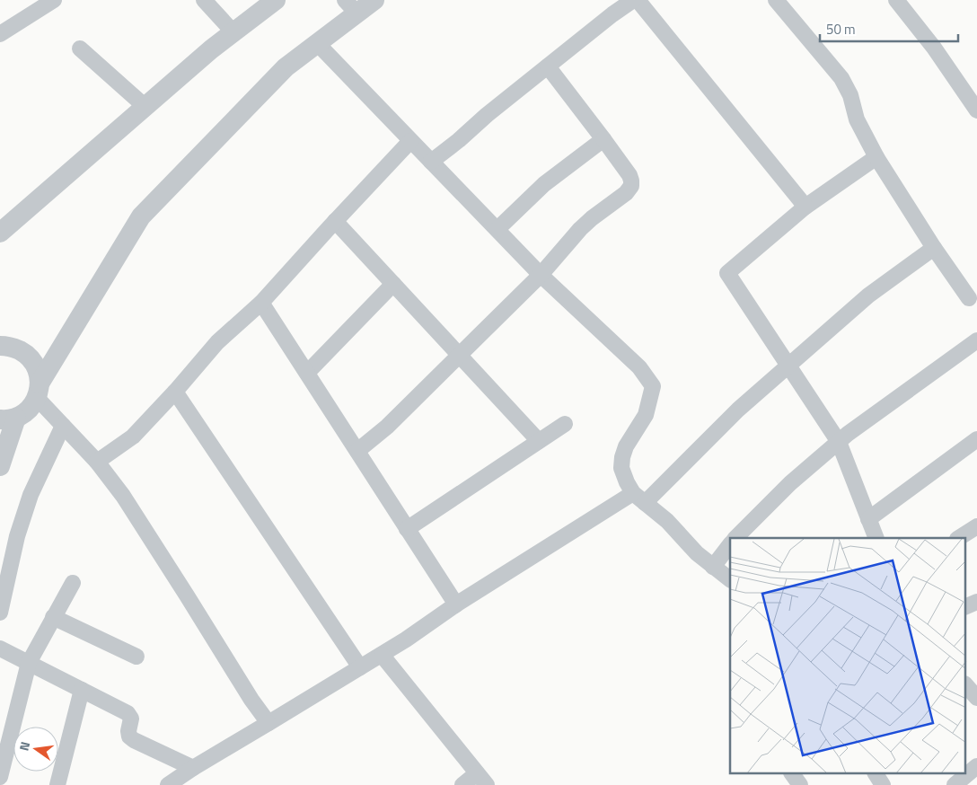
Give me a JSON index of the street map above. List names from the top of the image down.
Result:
{
  "scale_bar": "50 m",
  "north": "left"
}
